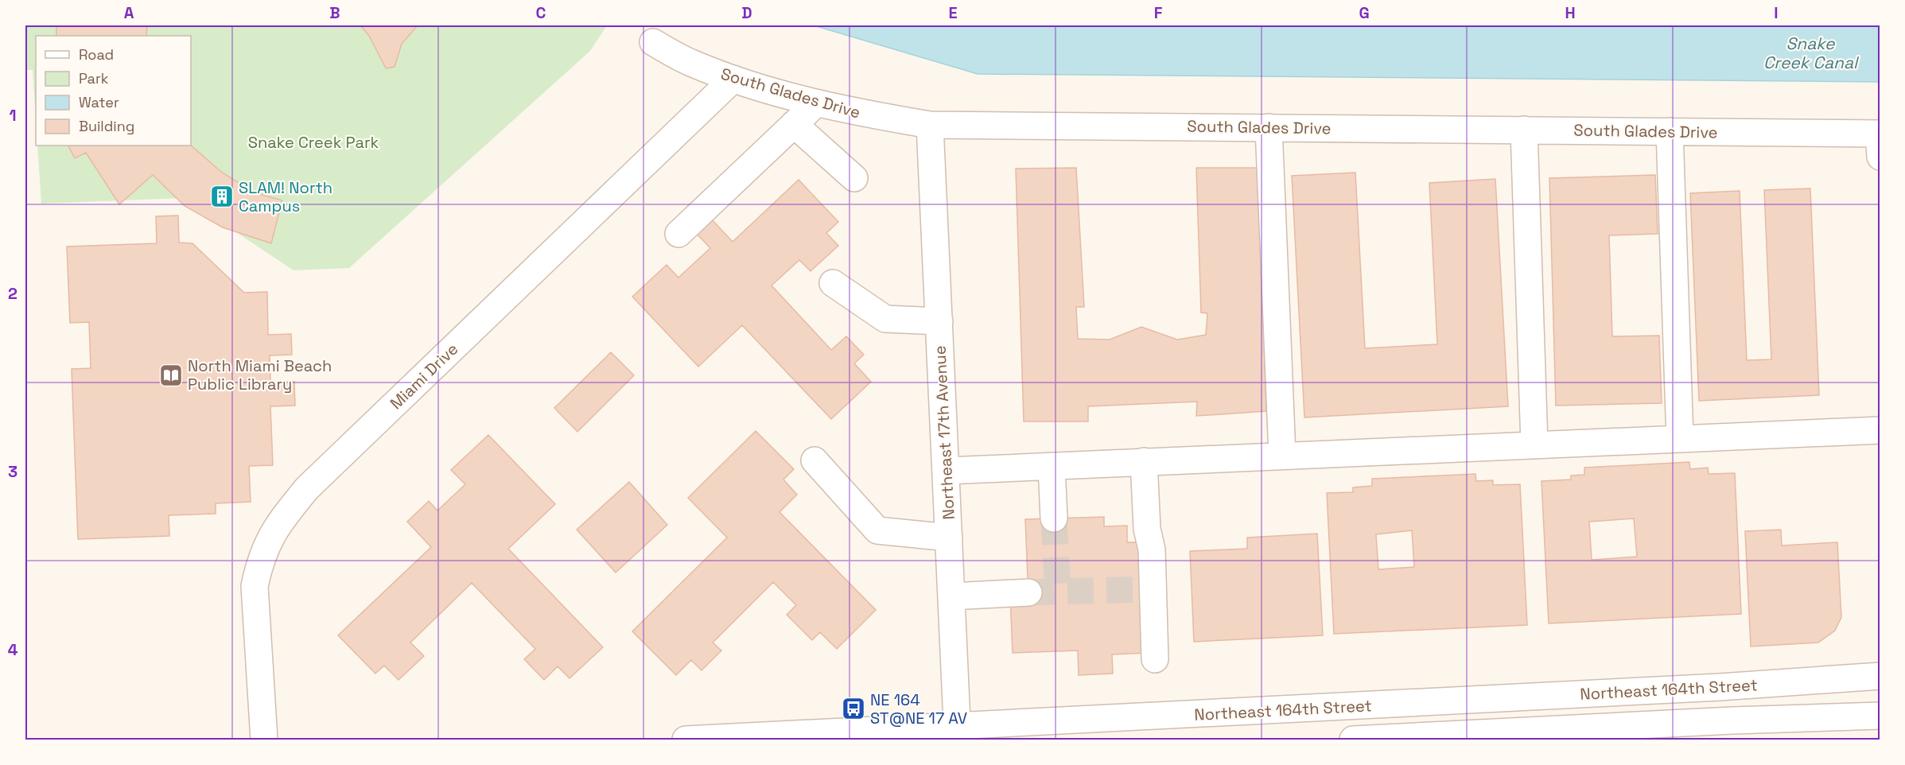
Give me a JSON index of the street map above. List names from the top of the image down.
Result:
{
  "streets": {
    "street": [
      "South Glades Drive",
      "Miami Drive",
      "Northeast 17th Avenue",
      "Northeast 164th Street"
    ]
  },
  "crossings": [
    ["South Glades Drive", "Miami Drive"],
    ["South Glades Drive", "Northeast 17th Avenue"],
    ["Northeast 17th Avenue", "Northeast 164th Street"]
  ],
  "water": ["Snake Creek Canal"],
  "parks": ["Snake Creek Park"],
  "places": {
    "building": ["SLAM! North Campus"],
    "library": ["North Miami Beach Public Library"],
    "bus stop": ["NE 164 ST@NE 17 AV"]
  },
  "legend": [
    "Road",
    "Park",
    "Water",
    "Building"
  ],
  "grid": {
    "columns": [
      "A",
      "B",
      "C",
      "D",
      "E",
      "F",
      "G",
      "H",
      "I"
    ],
    "rows": [
      "1",
      "2",
      "3",
      "4"
    ]
  }
}
